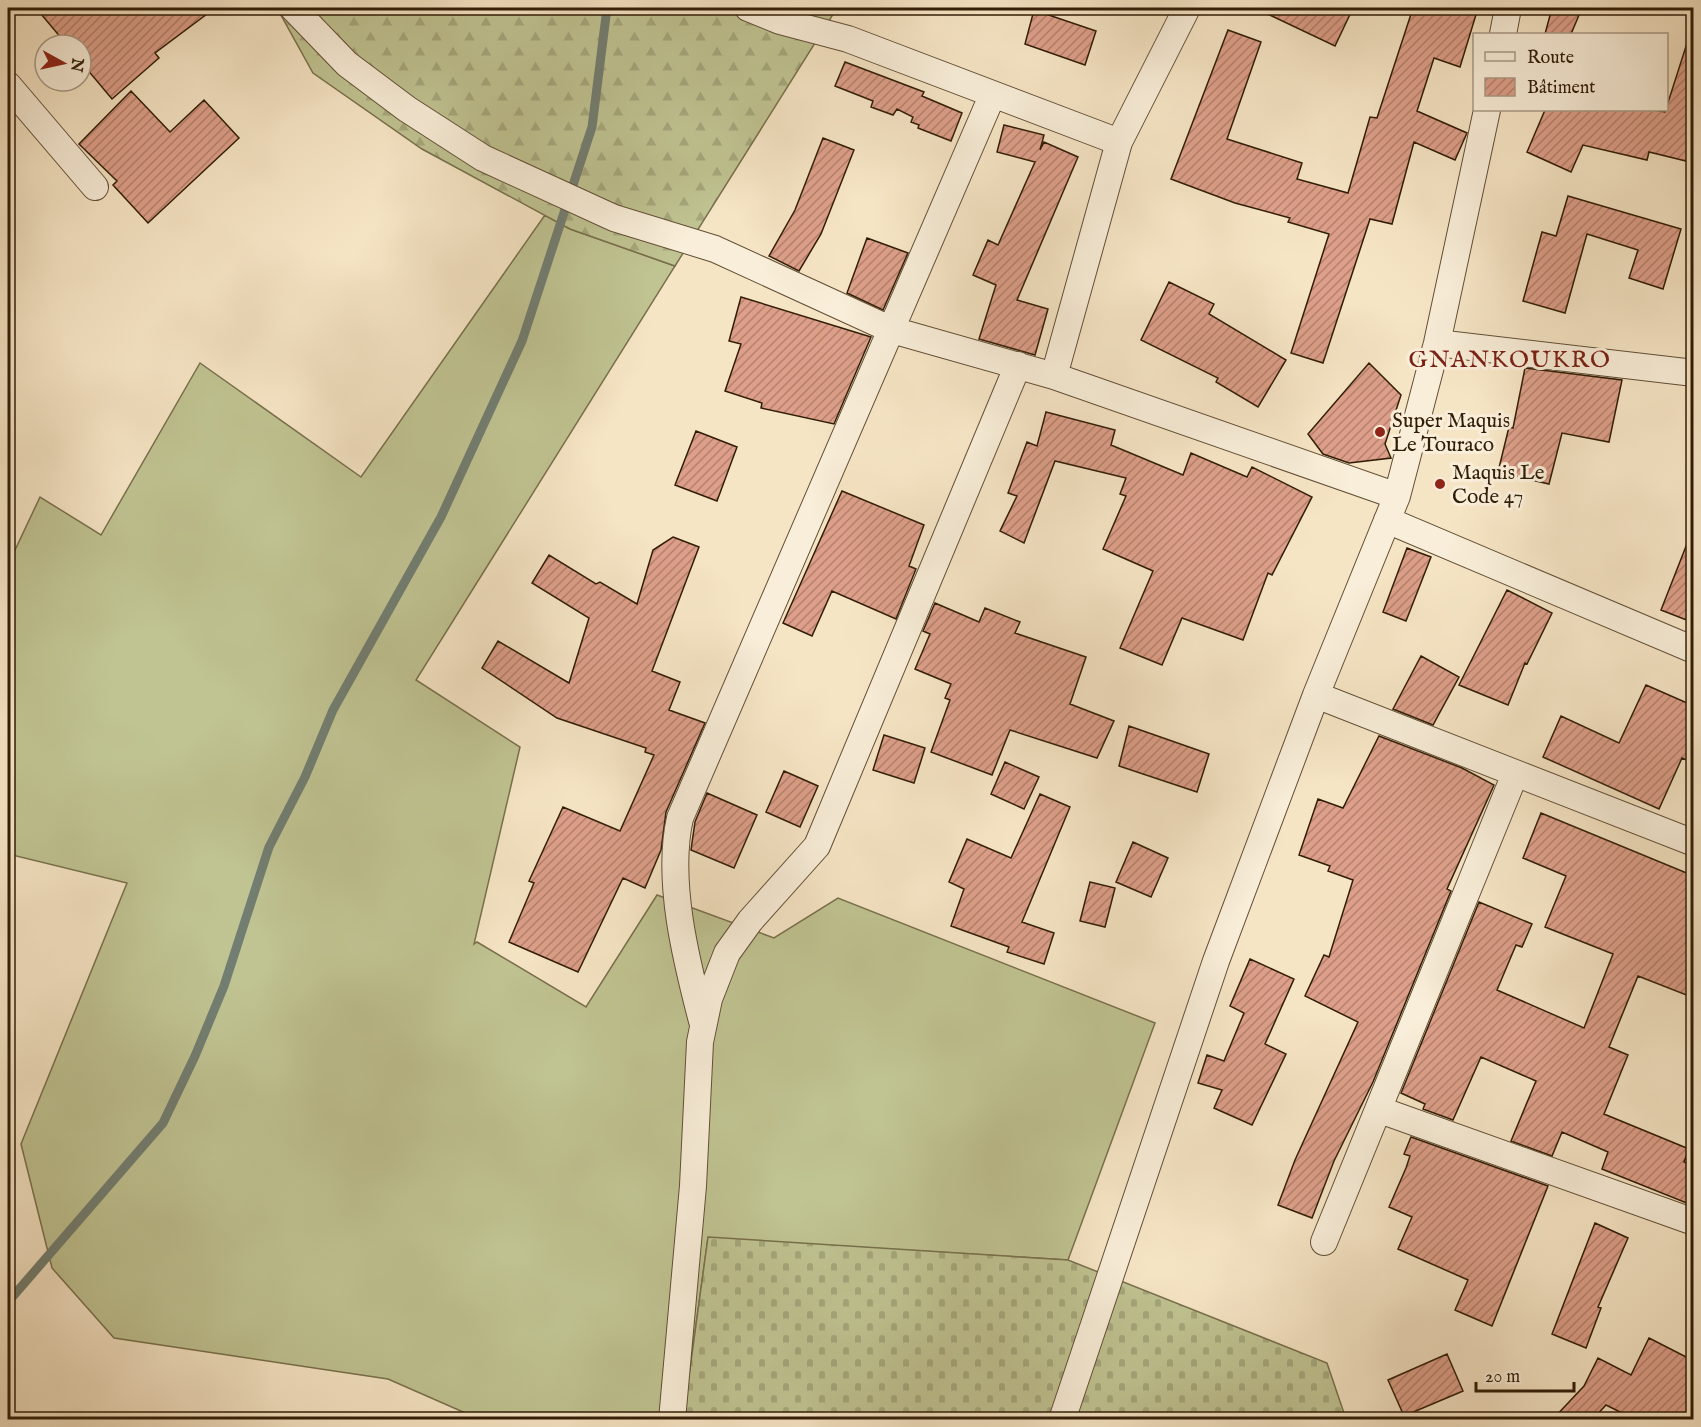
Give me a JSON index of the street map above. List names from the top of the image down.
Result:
{
  "districts": ["GNANKOUKRO"],
  "places": ["Super Maquis Le Touraco", "Maquis Le Code 47"],
  "legend": ["Route", "Bâtiment"],
  "scale_bar": "20 m",
  "north": "right"
}
